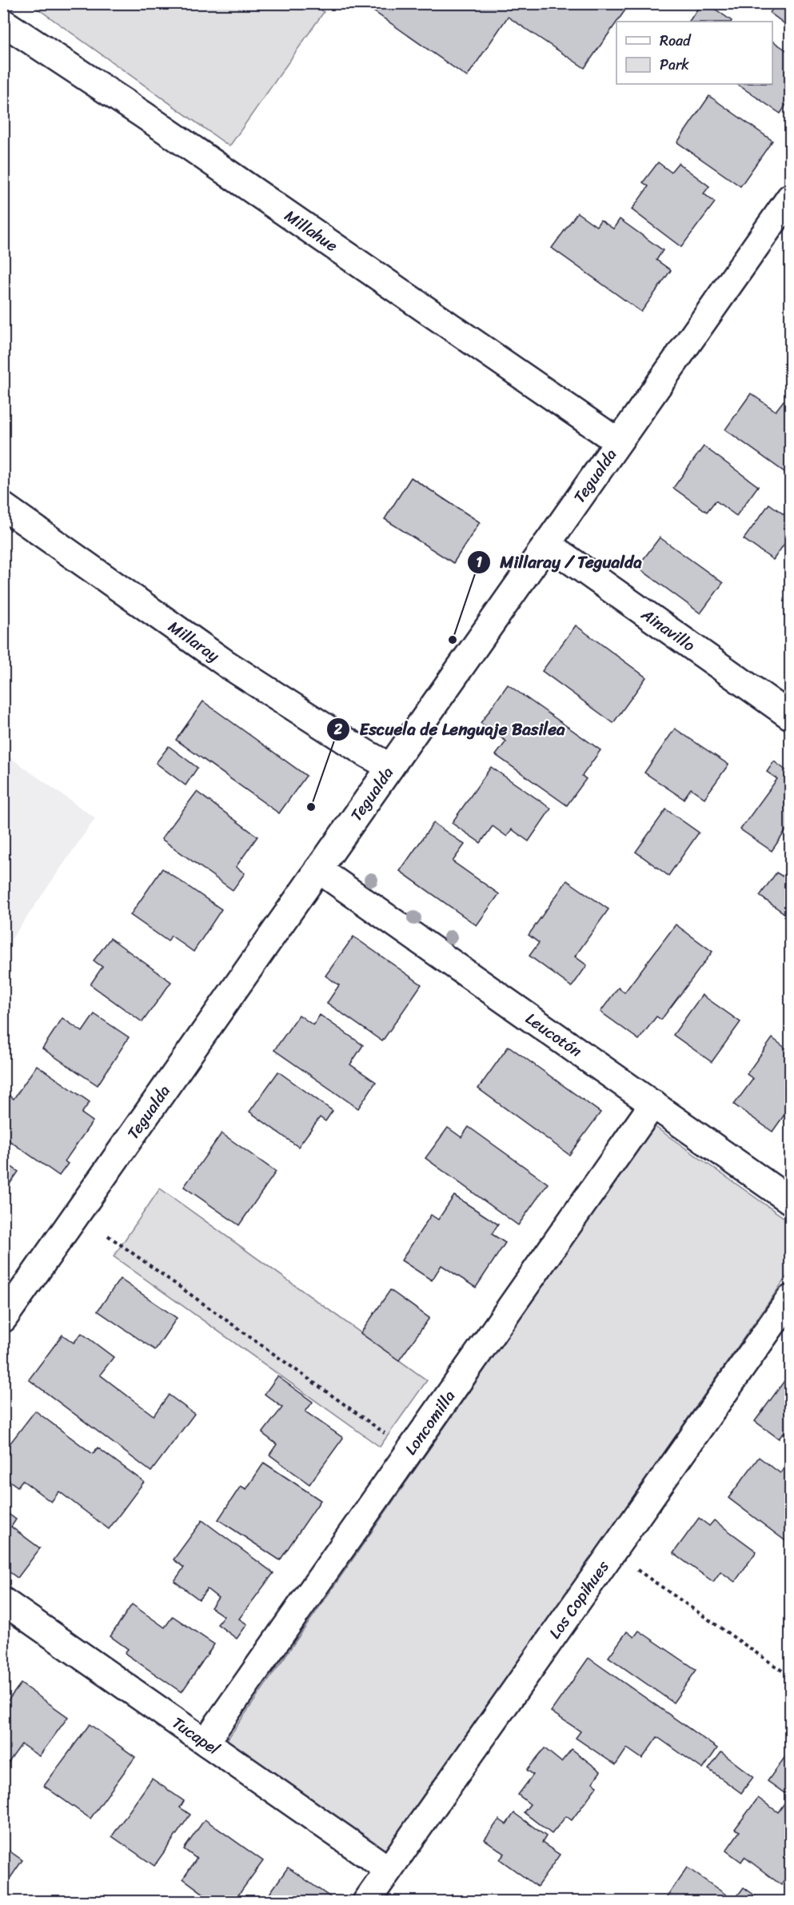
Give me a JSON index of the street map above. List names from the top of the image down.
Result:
{
  "streets": {
    "street": [
      "Millahue",
      "Tegualda",
      "Ainavillo",
      "Millaray",
      "Leucotón",
      "Loncomilla",
      "Los Copihues",
      "Tucapel"
    ]
  },
  "crossings": [
    ["Millahue", "Tegualda"],
    ["Tegualda", "Ainavillo"],
    ["Tegualda", "Millaray"],
    ["Tegualda", "Leucotón"],
    ["Leucotón", "Loncomilla"],
    ["Loncomilla", "Tucapel"],
    ["Los Copihues", "Tucapel"]
  ],
  "places": ["Millaray / Tegualda", "Escuela de Lenguaje Basilea"],
  "legend": ["Road", "Park"]
}
